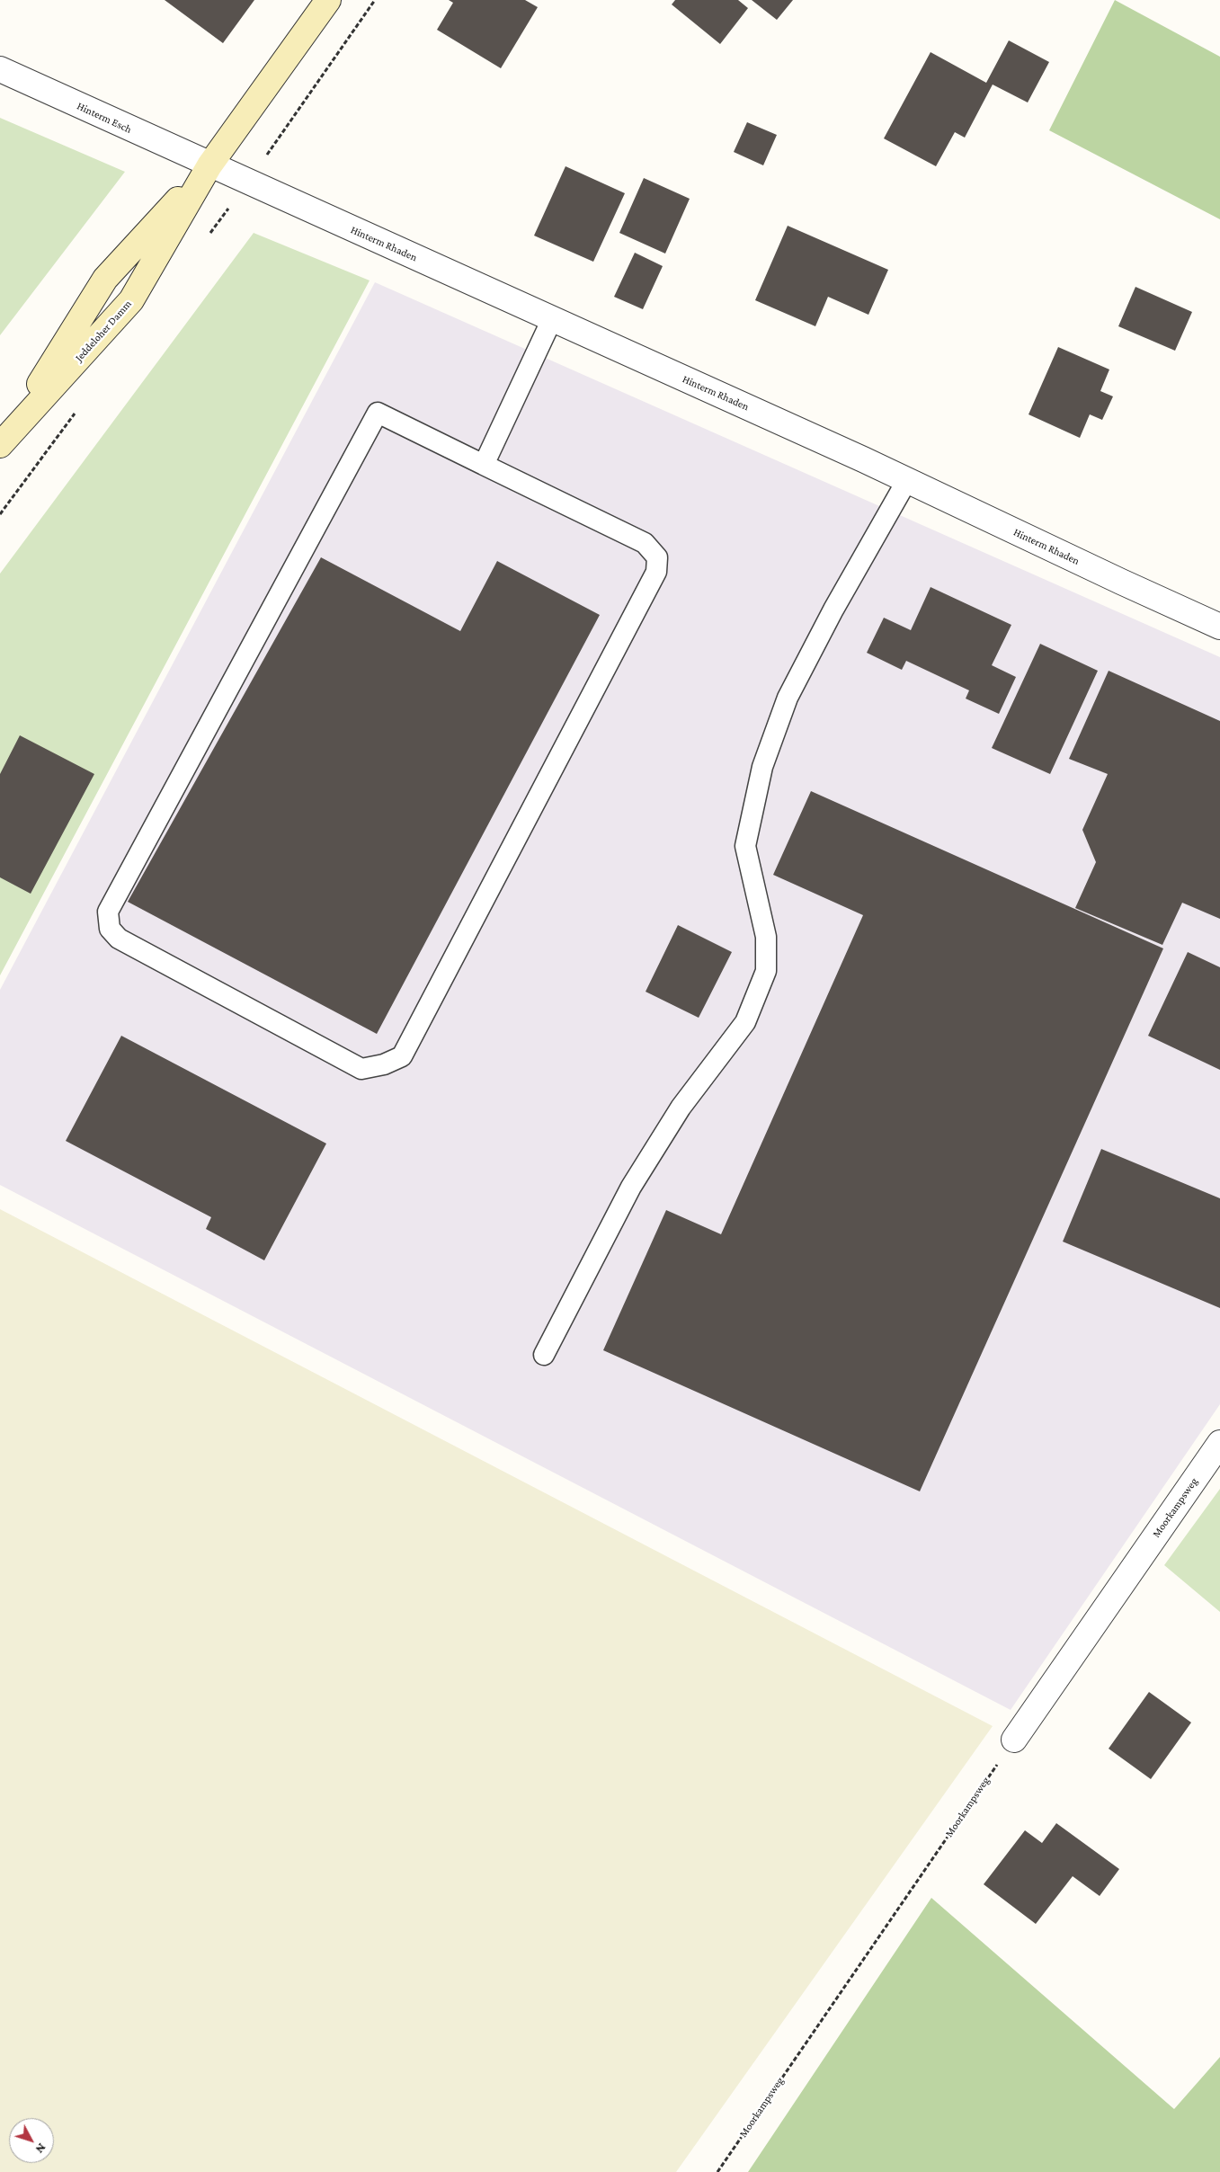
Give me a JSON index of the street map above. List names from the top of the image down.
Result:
{
  "streets": {
    "main road": ["Jeddeloher Damm"],
    "street": ["Hinterm Esch", "Hinterm Rhaden", "Moorkampsweg"]
  },
  "crossings": [
    ["Hinterm Esch", "Hinterm Rhaden"],
    ["Hinterm Esch", "Jeddeloher Damm"],
    ["Hinterm Rhaden", "Jeddeloher Damm"]
  ],
  "north": "bottom right"
}
